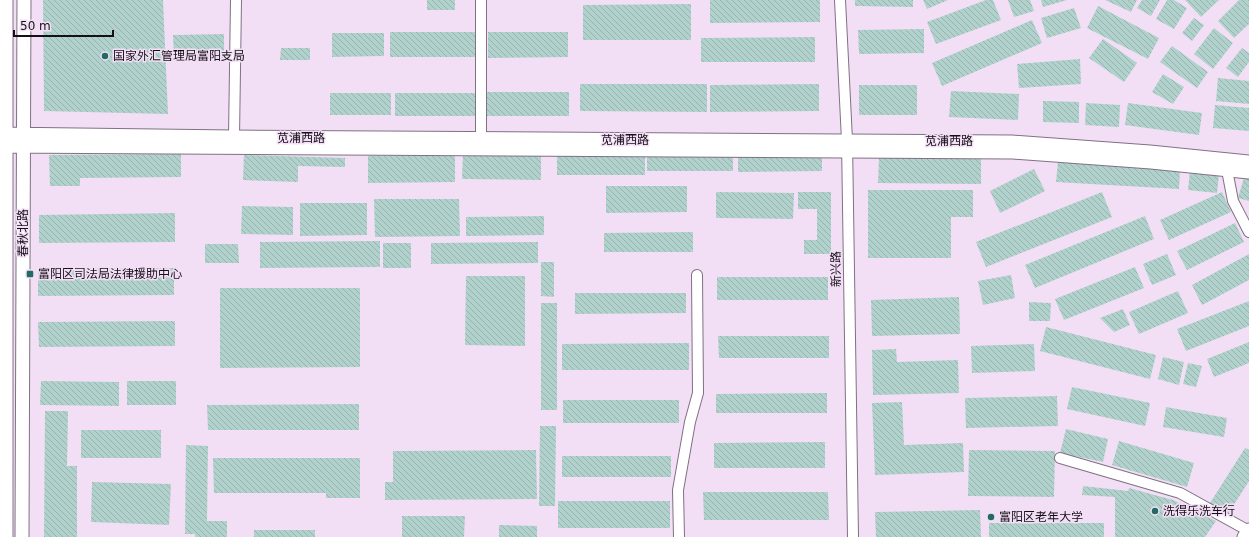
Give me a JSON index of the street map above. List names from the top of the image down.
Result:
{
  "streets": {
    "street": ["苋浦西路", "春秋北路", "新兴路"]
  },
  "crossings": [
    ["苋浦西路", "春秋北路"],
    ["苋浦西路", "新兴路"]
  ],
  "places": {
    "other": ["国家外汇管理局富阳支局", "洗得乐洗车行", "富阳区老年大学"],
    "transit": ["富阳区司法局法律援助中心"]
  },
  "scale_bar": "50 m"
}
